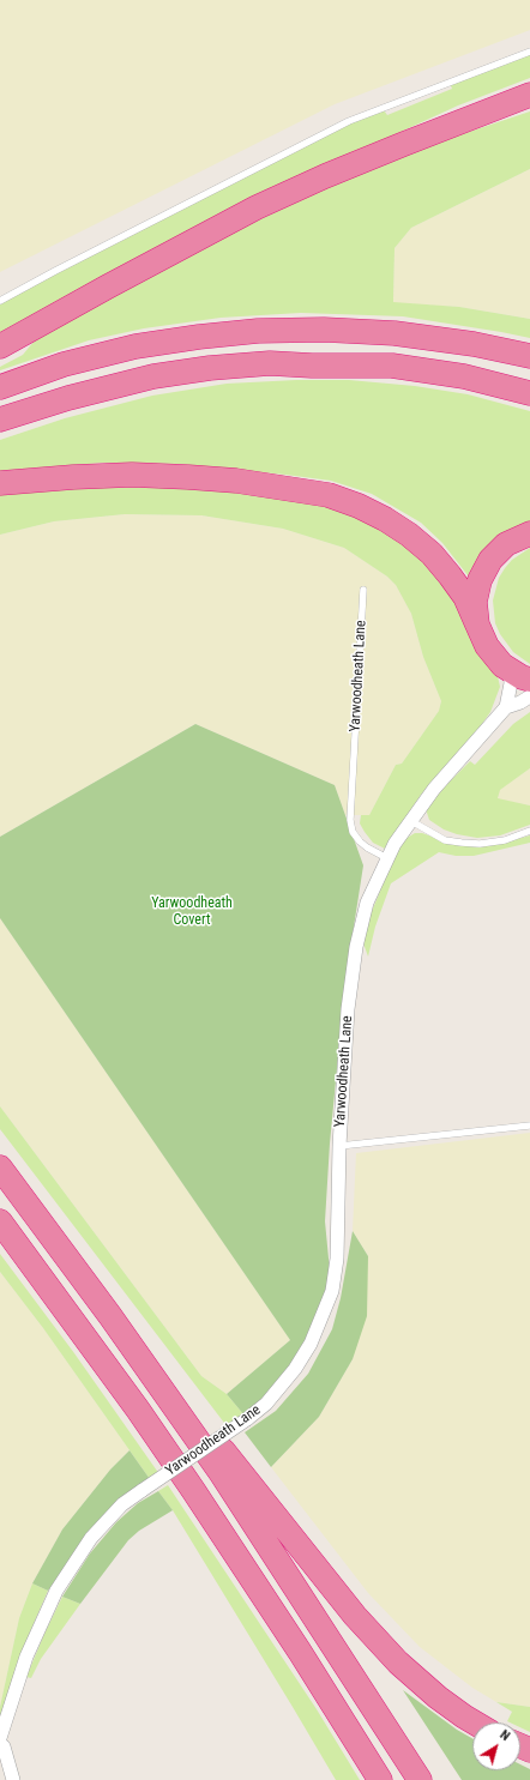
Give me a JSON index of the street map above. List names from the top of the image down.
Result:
{
  "streets": {
    "street": ["Yarwoodheath Lane"]
  },
  "parks": ["Yarwoodheath Covert"],
  "north": "top right"
}
